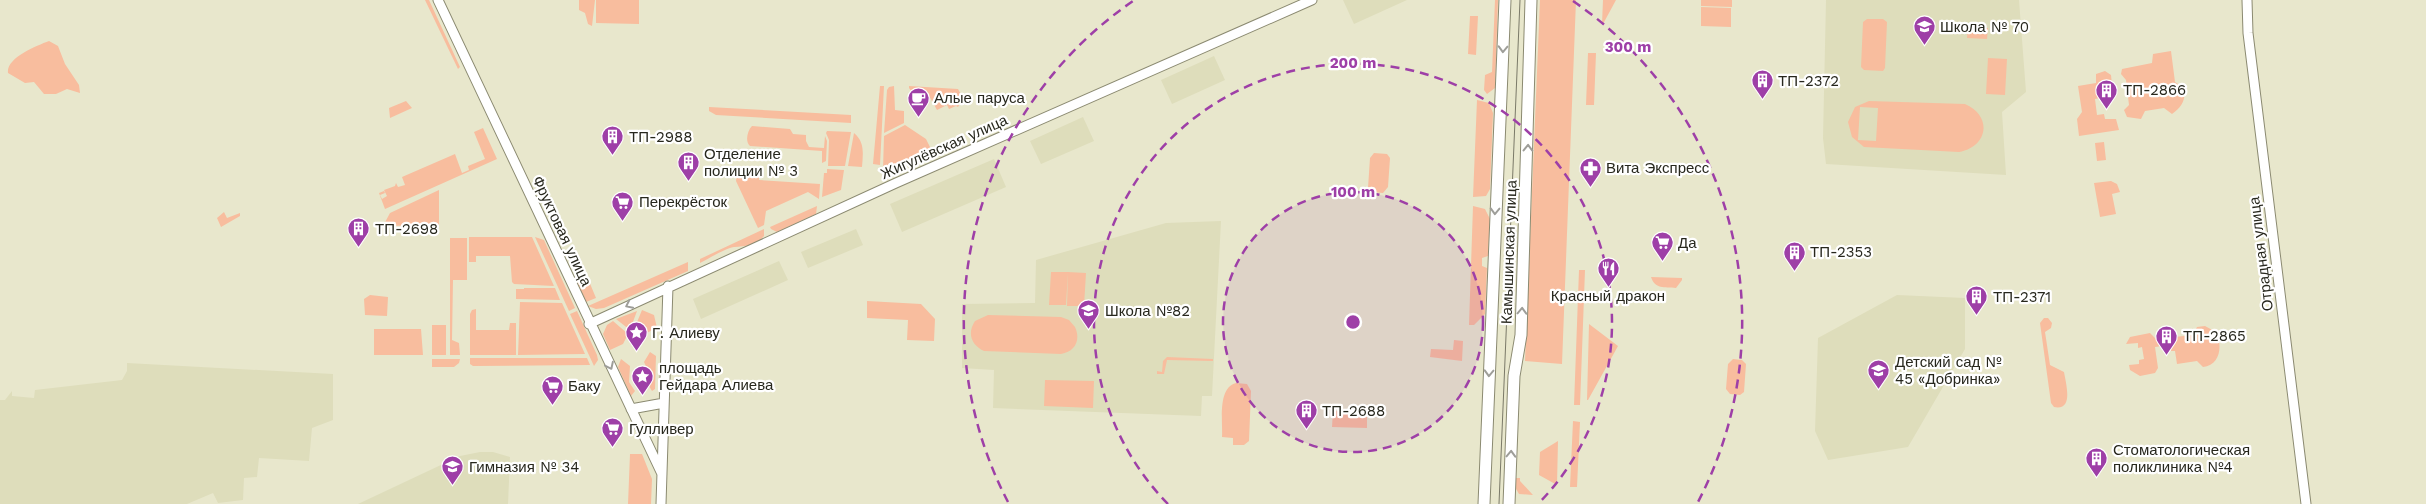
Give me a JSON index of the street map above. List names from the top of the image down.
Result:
{
  "streets": {
    "main road": ["Камышинская улица"],
    "street": ["Жигулёвская улица", "Фруктовая улица", "Отрадная улица"]
  },
  "crossings": [
    ["Жигулёвская улица", "Фруктовая улица"]
  ],
  "places": {
    "school or university": [
      "Школа № 70",
      "Школа №82",
      "Детский сад № 45 «Добринка»",
      "Гимназия № 34"
    ],
    "building": [
      "ТП-2372",
      "ТП-2866",
      "ТП-2988",
      "Отделение полиции № 3",
      "ТП-2698",
      "ТП-2353",
      "ТП-2371",
      "ТП-2865",
      "ТП-2688",
      "Стоматологическая поликлиника №4"
    ],
    "cafe": ["Алые паруса"],
    "pharmacy": ["Вита Экспресс"],
    "supermarket": [
      "Перекрёсток",
      "Да",
      "Баку",
      "Гулливер"
    ],
    "restaurant": ["Красный дракон"],
    "place": ["Г. Алиеву", "площадь Гейдара Алиева"]
  },
  "rings": ["300 m", "200 m", "100 m"]
}
